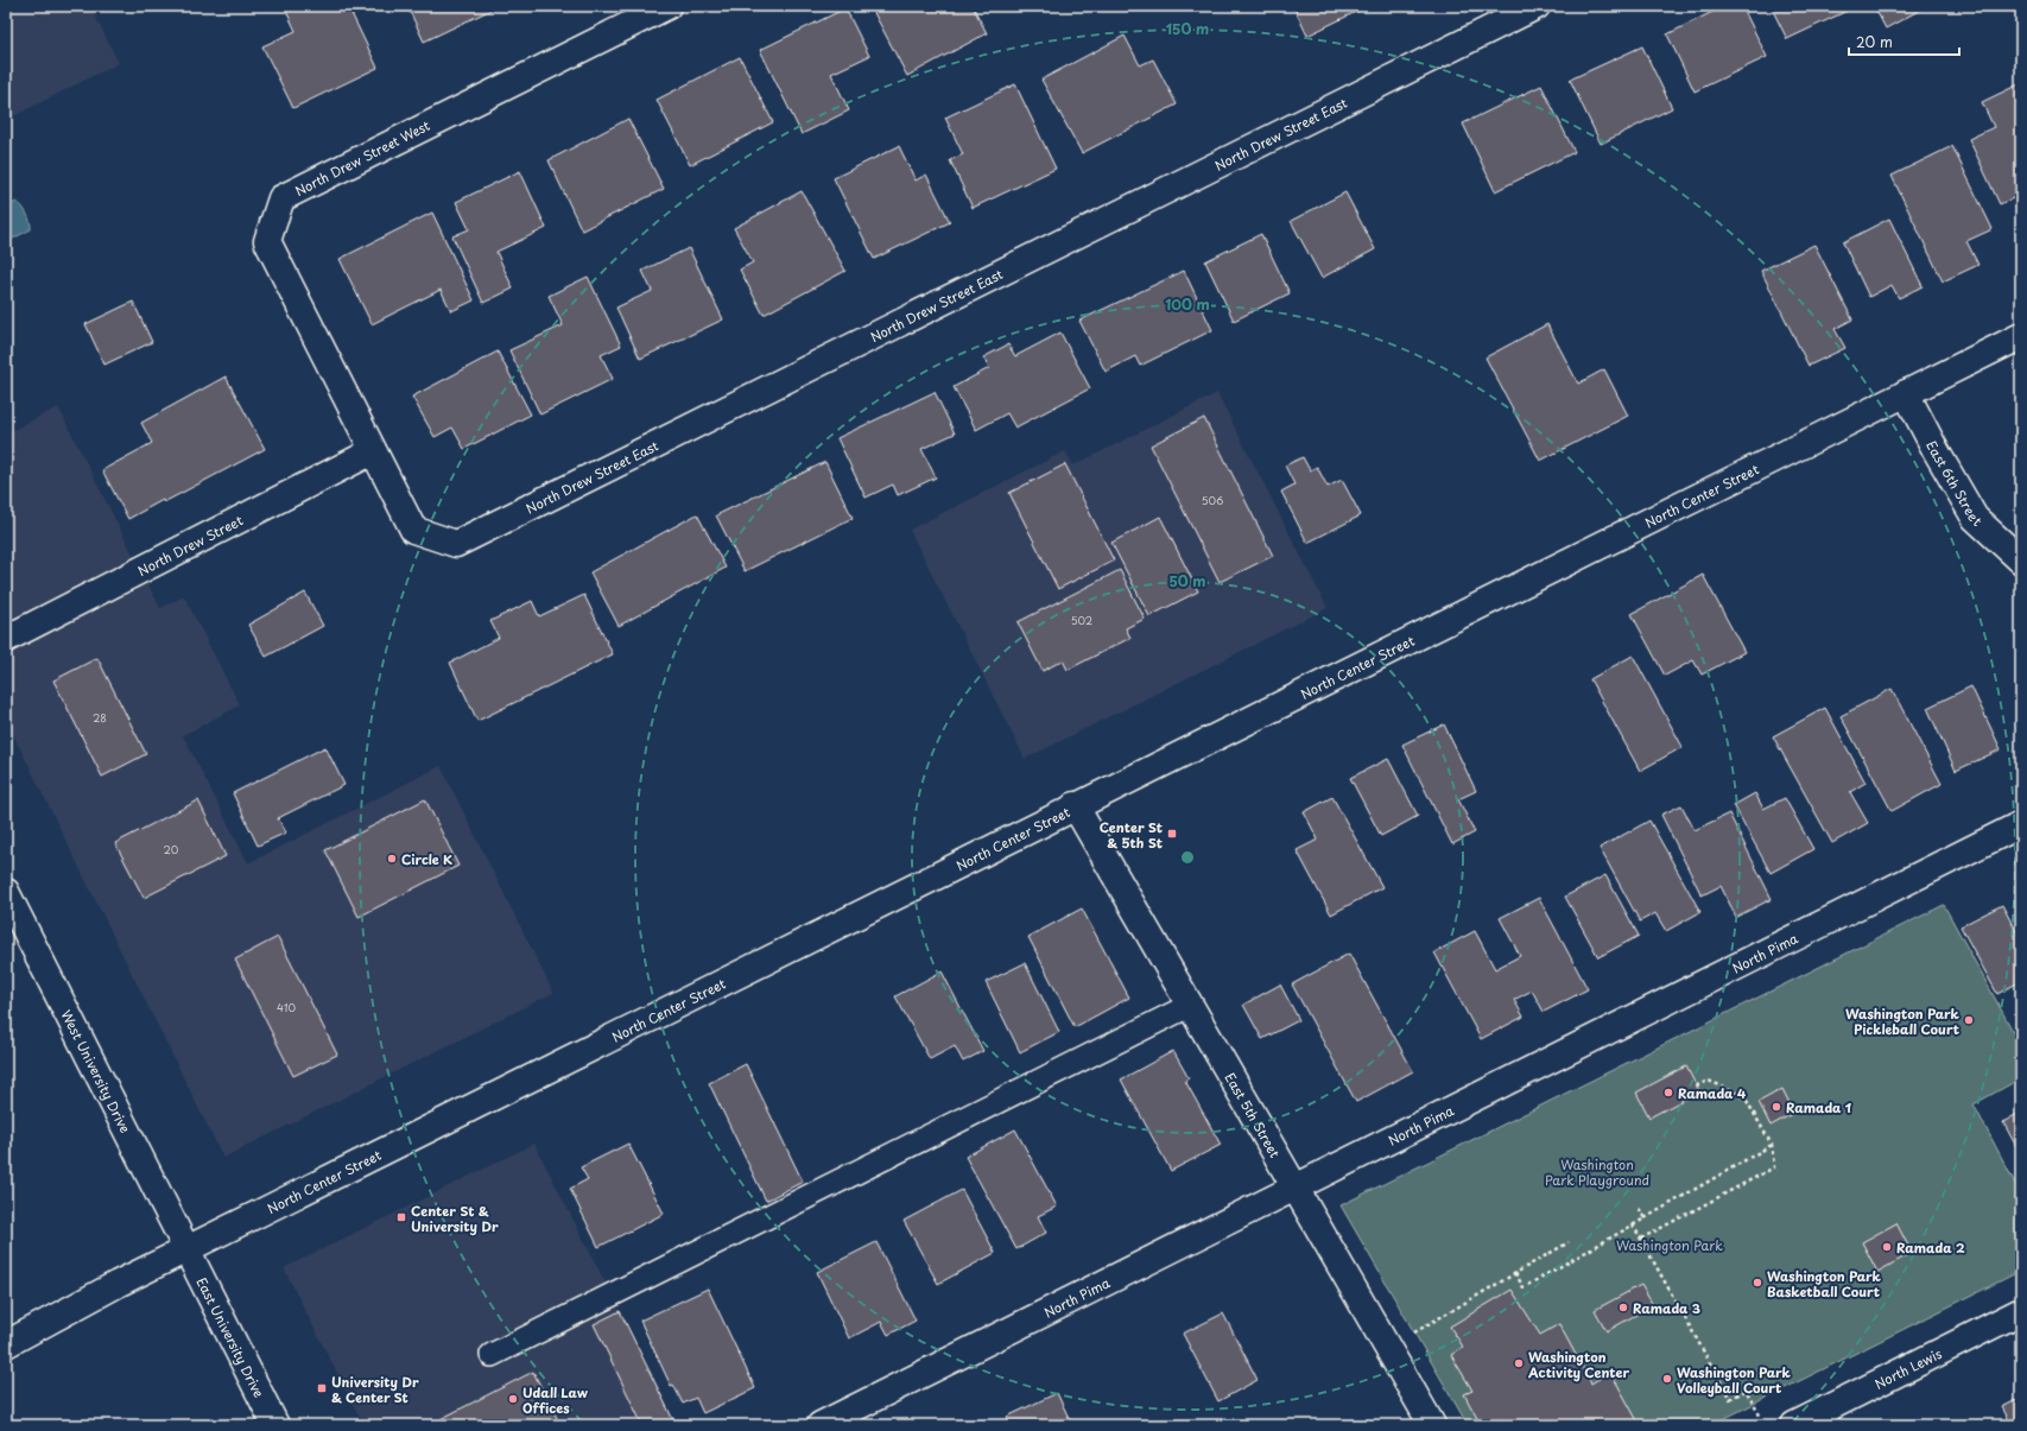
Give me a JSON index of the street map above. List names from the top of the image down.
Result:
{
  "streets": {
    "street": [
      "North Drew Street East",
      "North Drew Street West",
      "East 6th Street",
      "North Center Street",
      "North Drew Street",
      "North Pima",
      "West University Drive",
      "East 5th Street",
      "East University Drive",
      "North Lewis"
    ]
  },
  "crossings": [
    ["North Drew Street East", "North Drew Street West"],
    ["North Drew Street East", "North Drew Street"],
    ["North Drew Street West", "North Drew Street"],
    ["East 6th Street", "North Center Street"],
    ["North Center Street", "West University Drive"],
    ["North Center Street", "East 5th Street"],
    ["North Center Street", "East University Drive"],
    ["North Pima", "East 5th Street"],
    ["West University Drive", "East University Drive"]
  ],
  "parks": ["Washington Park Playground", "Washington Park"],
  "places": {
    "transit": ["Center St & 5th St", "Center St & University Dr", "University Dr & Center St"],
    "other": [
      "Circle K",
      "Washington Park Pickleball Court",
      "Ramada 4",
      "Ramada 1",
      "Ramada 2",
      "Washington Park Basketball Court",
      "Ramada 3",
      "Washington Activity Center",
      "Washington Park Volleyball Court",
      "Udall Law Offices"
    ]
  },
  "house_numbers": [
    "506",
    "502",
    "28",
    "20",
    "410"
  ],
  "scale_bar": "20 m",
  "rings": ["150 m", "100 m", "50 m"]
}
